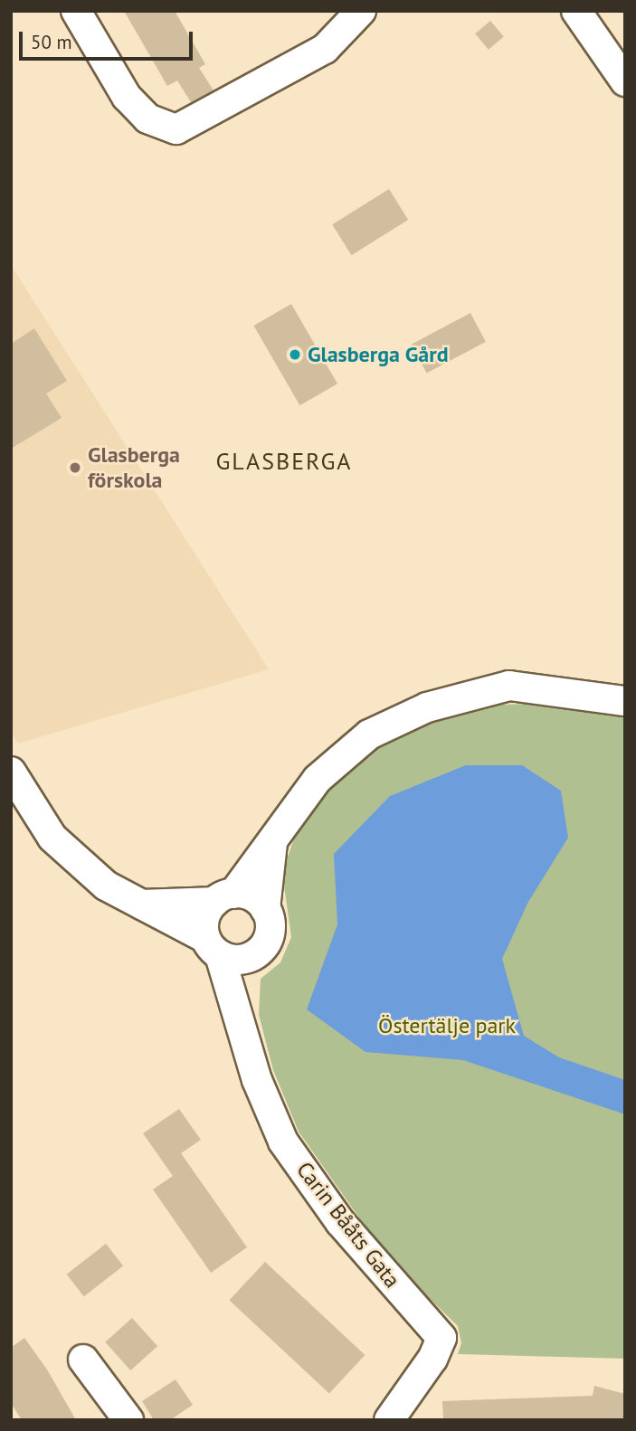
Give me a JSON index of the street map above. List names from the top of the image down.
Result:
{
  "streets": {
    "street": ["Carin Bååts Gata"]
  },
  "districts": ["GLASBERGA"],
  "parks": ["Östertälje park"],
  "places": ["Glasberga Gård", "Glasberga förskola"],
  "scale_bar": "50 m"
}
